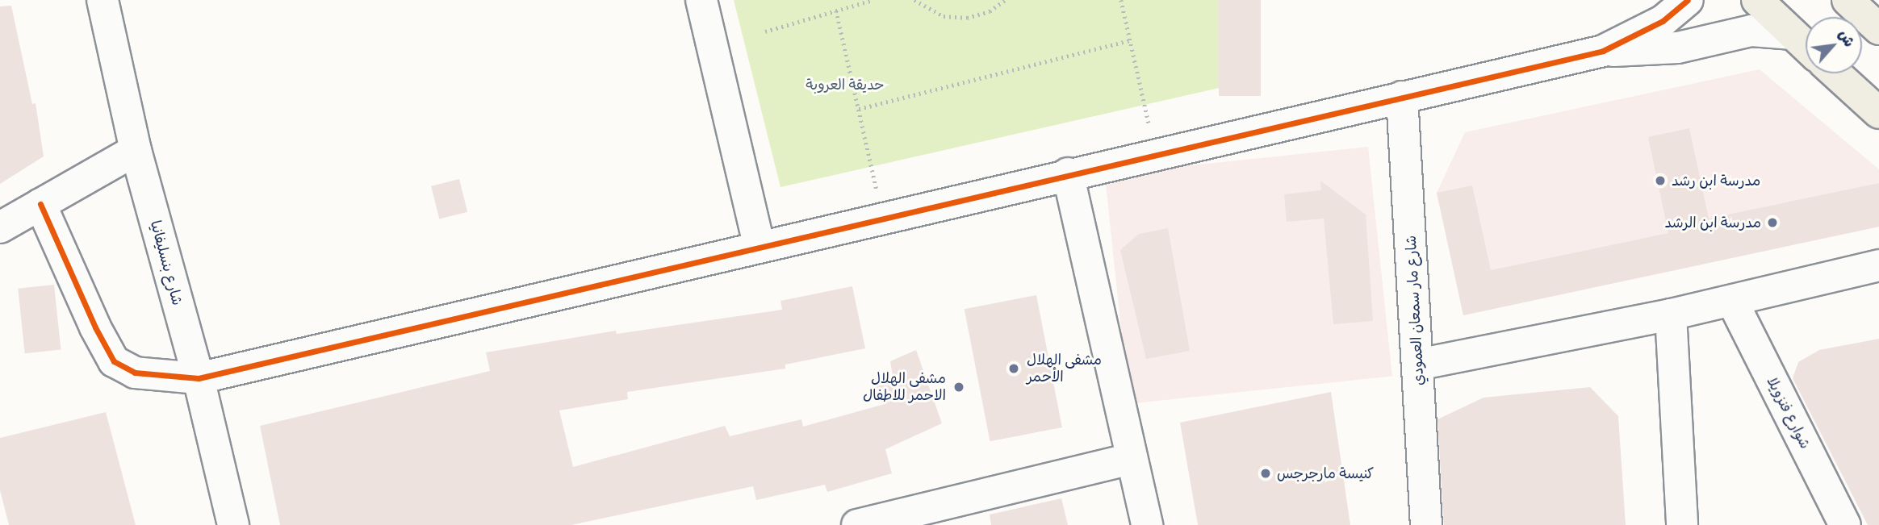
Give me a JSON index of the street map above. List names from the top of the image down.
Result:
{
  "streets": {
    "street": ["شارع بنسليفانيا", "شارع مار سمعان العمودي", "شوارع فنزويلا"]
  },
  "parks": ["حديقة العروبة"],
  "places": [
    "مدرسة ابن رشد",
    "مدرسة ابن الرشد",
    "مشفى الهلال الأحمر",
    "مشفى الهلال الاحمر للاطفال",
    "كنيسة مارجرجس"
  ],
  "north": "top right"
}
